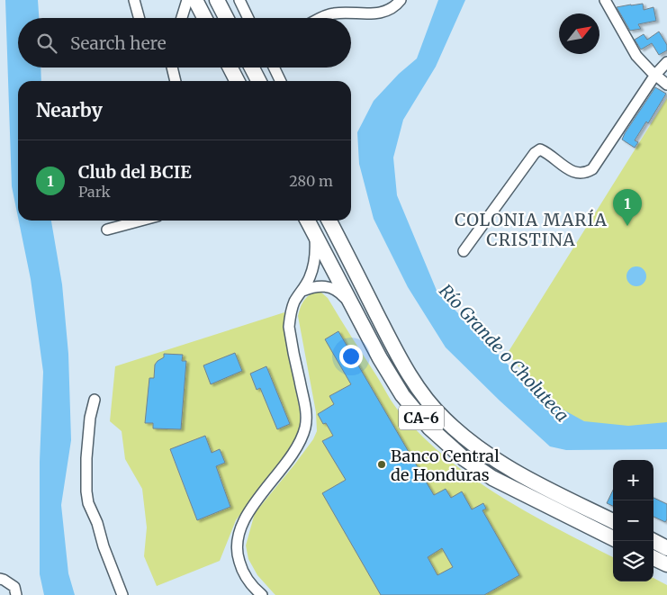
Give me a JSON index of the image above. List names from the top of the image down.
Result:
{
  "streets": {
    "highway": ["CA-6"]
  },
  "districts": ["COLONIA MARÍA CRISTINA"],
  "water": ["Río Grande o Choluteca"],
  "places": ["Banco Central de Honduras"],
  "north": "top right",
  "page": {
    "search": "Search here",
    "heading": "Nearby",
    "list": [
      {
        "mark": "1",
        "name": "Club del BCIE",
        "note": "Park",
        "value": "280 m"
      }
    ],
    "pins": "1",
    "map_buttons": ["+", "−"]
  }
}
